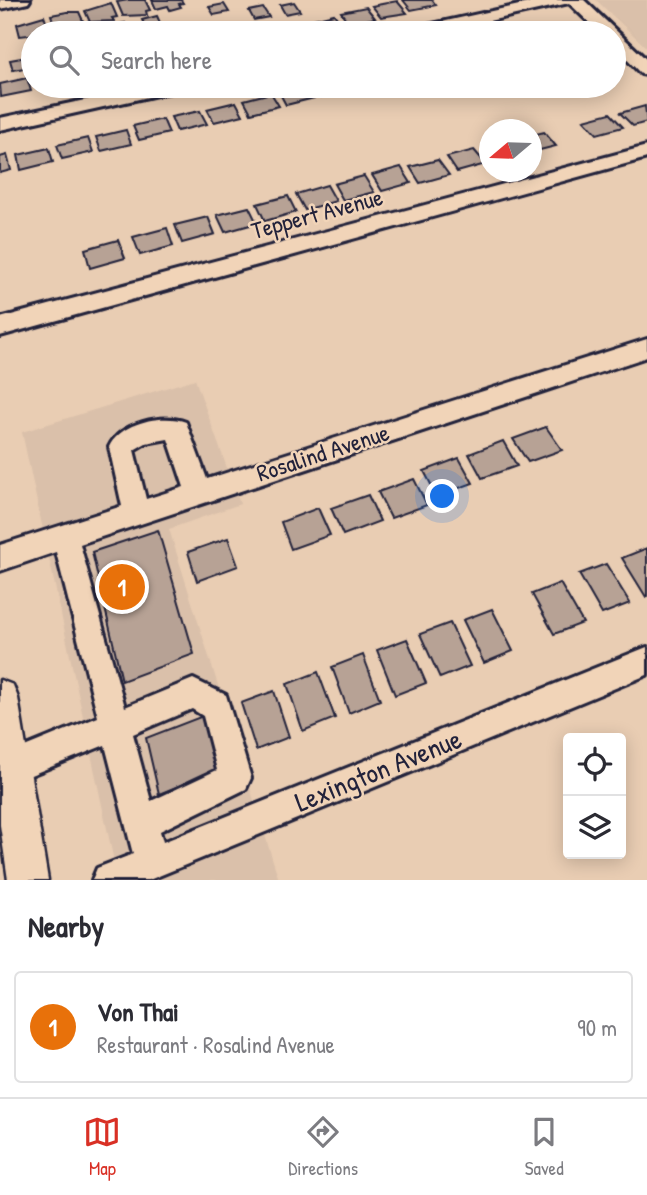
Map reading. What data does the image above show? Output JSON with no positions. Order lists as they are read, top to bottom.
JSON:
{
  "streets": {
    "street": ["Teppert Avenue", "Rosalind Avenue", "Lexington Avenue"]
  },
  "north": "left",
  "page": {
    "search": "Search here",
    "pins": "1",
    "heading": "Nearby",
    "list": [
      {
        "mark": "1",
        "name": "Von Thai",
        "note": "Restaurant · Rosalind Avenue",
        "value": "90 m"
      }
    ],
    "nav": ["Map", "Directions", "Saved"]
  }
}
